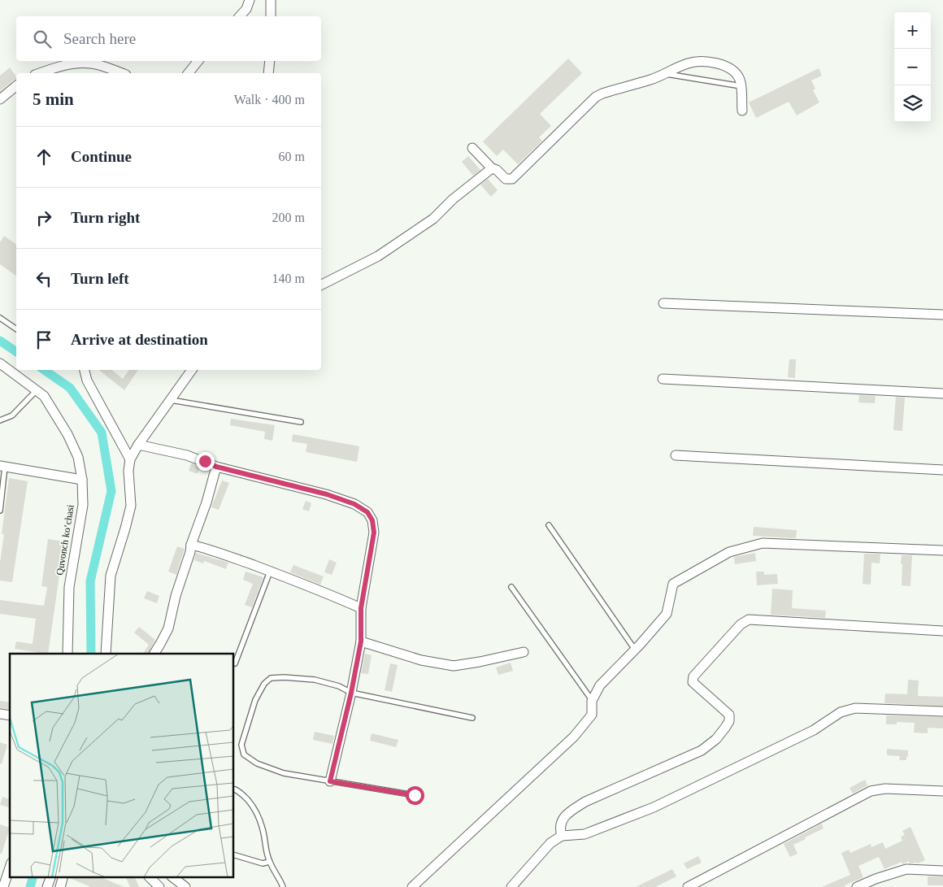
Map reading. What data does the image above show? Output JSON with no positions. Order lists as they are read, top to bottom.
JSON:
{
  "streets": {
    "street": ["Quvonch koʻchasi"]
  },
  "page": {
    "map_buttons": ["+", "−"],
    "search": "Search here",
    "heading": ["5 min", "Walk · 400 m"],
    "list": [
      ["Continue", "60 m"],
      ["Turn right", "200 m"],
      ["Turn left", "140 m"],
      "Arrive at destination"
    ]
  }
}
